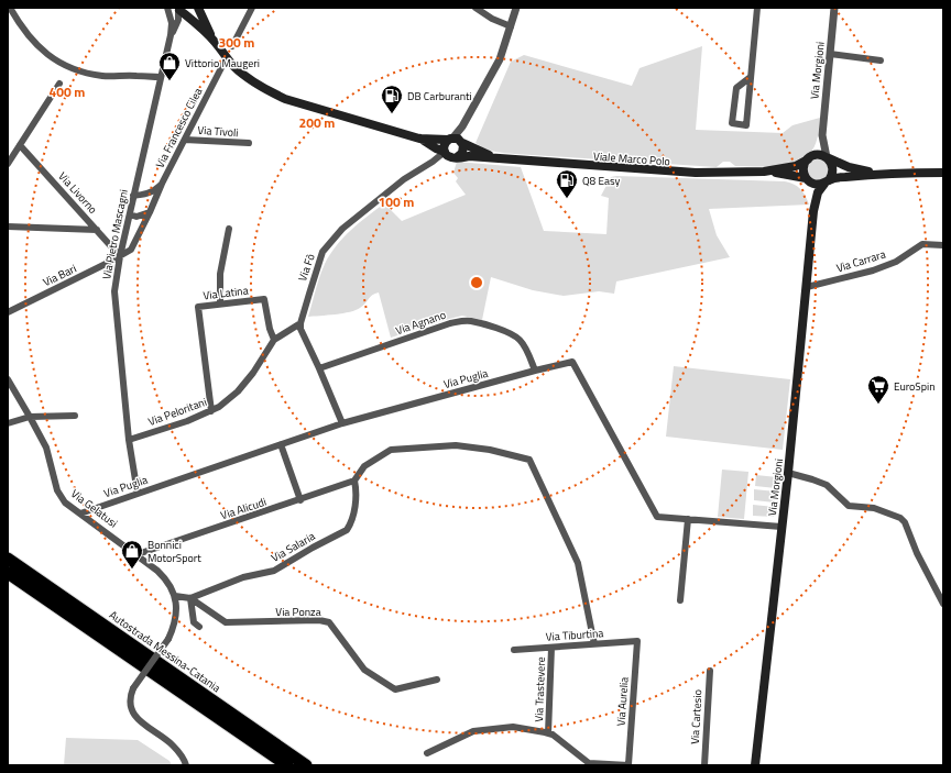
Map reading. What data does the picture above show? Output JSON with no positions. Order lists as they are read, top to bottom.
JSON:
{
  "streets": {
    "highway": ["Autostrada Messina-Catania"],
    "main road": ["Via Morgioni", "Viale Marco Polo"],
    "street": [
      "Via Francesco Cilea",
      "Via Tivoli",
      "Via Livorno",
      "Via Pietro Mascagni",
      "Via Carrara",
      "Via Fò",
      "Via Bari",
      "Via Latina",
      "Via Agnano",
      "Via Puglia",
      "Via Peloritani",
      "Via Gelatusi",
      "Via Alicudi",
      "Via Salaria",
      "Via Ponza",
      "Via Tiburtina",
      "Via Trastevere",
      "Via Aurelia",
      "Via Cartesio"
    ]
  },
  "crossings": [
    ["Via Morgioni", "Via Carrara"],
    ["Via Morgioni", "Via Puglia"],
    ["Via Francesco Cilea", "Via Tivoli"],
    ["Via Francesco Cilea", "Via Bari"],
    ["Viale Marco Polo", "Via Fò"],
    ["Via Livorno", "Via Pietro Mascagni"],
    ["Via Livorno", "Via Bari"],
    ["Via Pietro Mascagni", "Via Bari"],
    ["Via Pietro Mascagni", "Via Puglia"],
    ["Via Pietro Mascagni", "Via Peloritani"],
    ["Via Fò", "Via Peloritani"],
    ["Via Latina", "Via Peloritani"],
    ["Via Agnano", "Via Puglia"],
    ["Via Puglia", "Via Gelatusi"],
    ["Via Gelatusi", "Via Alicudi"],
    ["Via Gelatusi", "Via Salaria"],
    ["Via Alicudi", "Via Salaria"],
    ["Via Salaria", "Via Ponza"],
    ["Via Tiburtina", "Via Trastevere"],
    ["Via Tiburtina", "Via Aurelia"]
  ],
  "places": {
    "shop": ["Vittorio Maugeri", "Bonnici MotorSport"],
    "fuel station": ["DB Carburanti", "Q8 Easy"],
    "supermarket": ["EuroSpin"]
  },
  "rings": [
    "300 m",
    "400 m",
    "200 m",
    "100 m"
  ]
}
